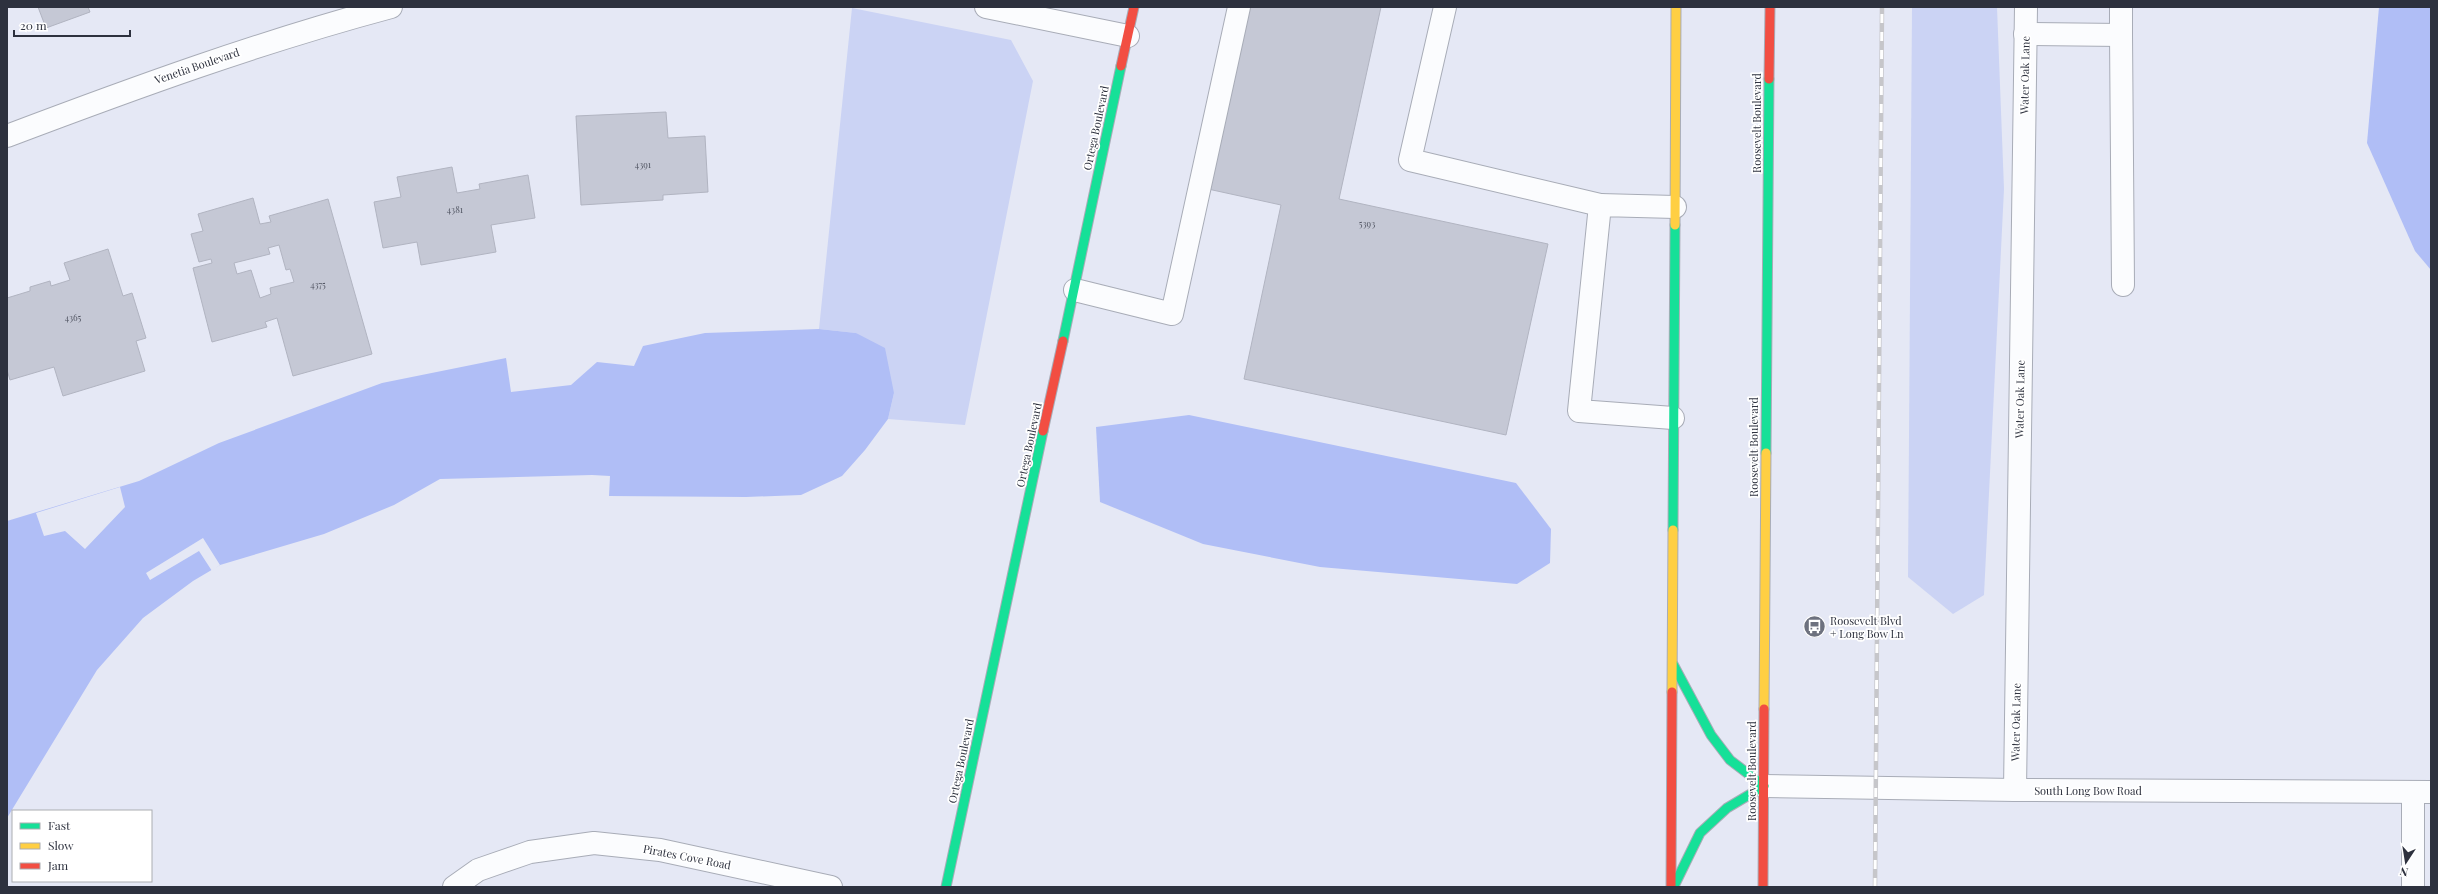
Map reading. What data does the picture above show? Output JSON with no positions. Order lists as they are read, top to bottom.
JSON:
{
  "streets": {
    "main road": ["Roosevelt Boulevard", "Ortega Boulevard"],
    "street": [
      "Venetia Boulevard",
      "Water Oak Lane",
      "South Long Bow Road",
      "Pirates Cove Road"
    ]
  },
  "crossings": [
    ["Water Oak Lane", "South Long Bow Road"],
    ["Roosevelt Boulevard", "South Long Bow Road"]
  ],
  "places": {
    "bus stop": ["Roosevelt Blvd + Long Bow Ln"]
  },
  "house_numbers": [
    "4391",
    "4381",
    "5393",
    "4375",
    "4365"
  ],
  "legend": ["Fast", "Slow", "Jam"],
  "scale_bar": "20 m",
  "north": "bottom"
}
